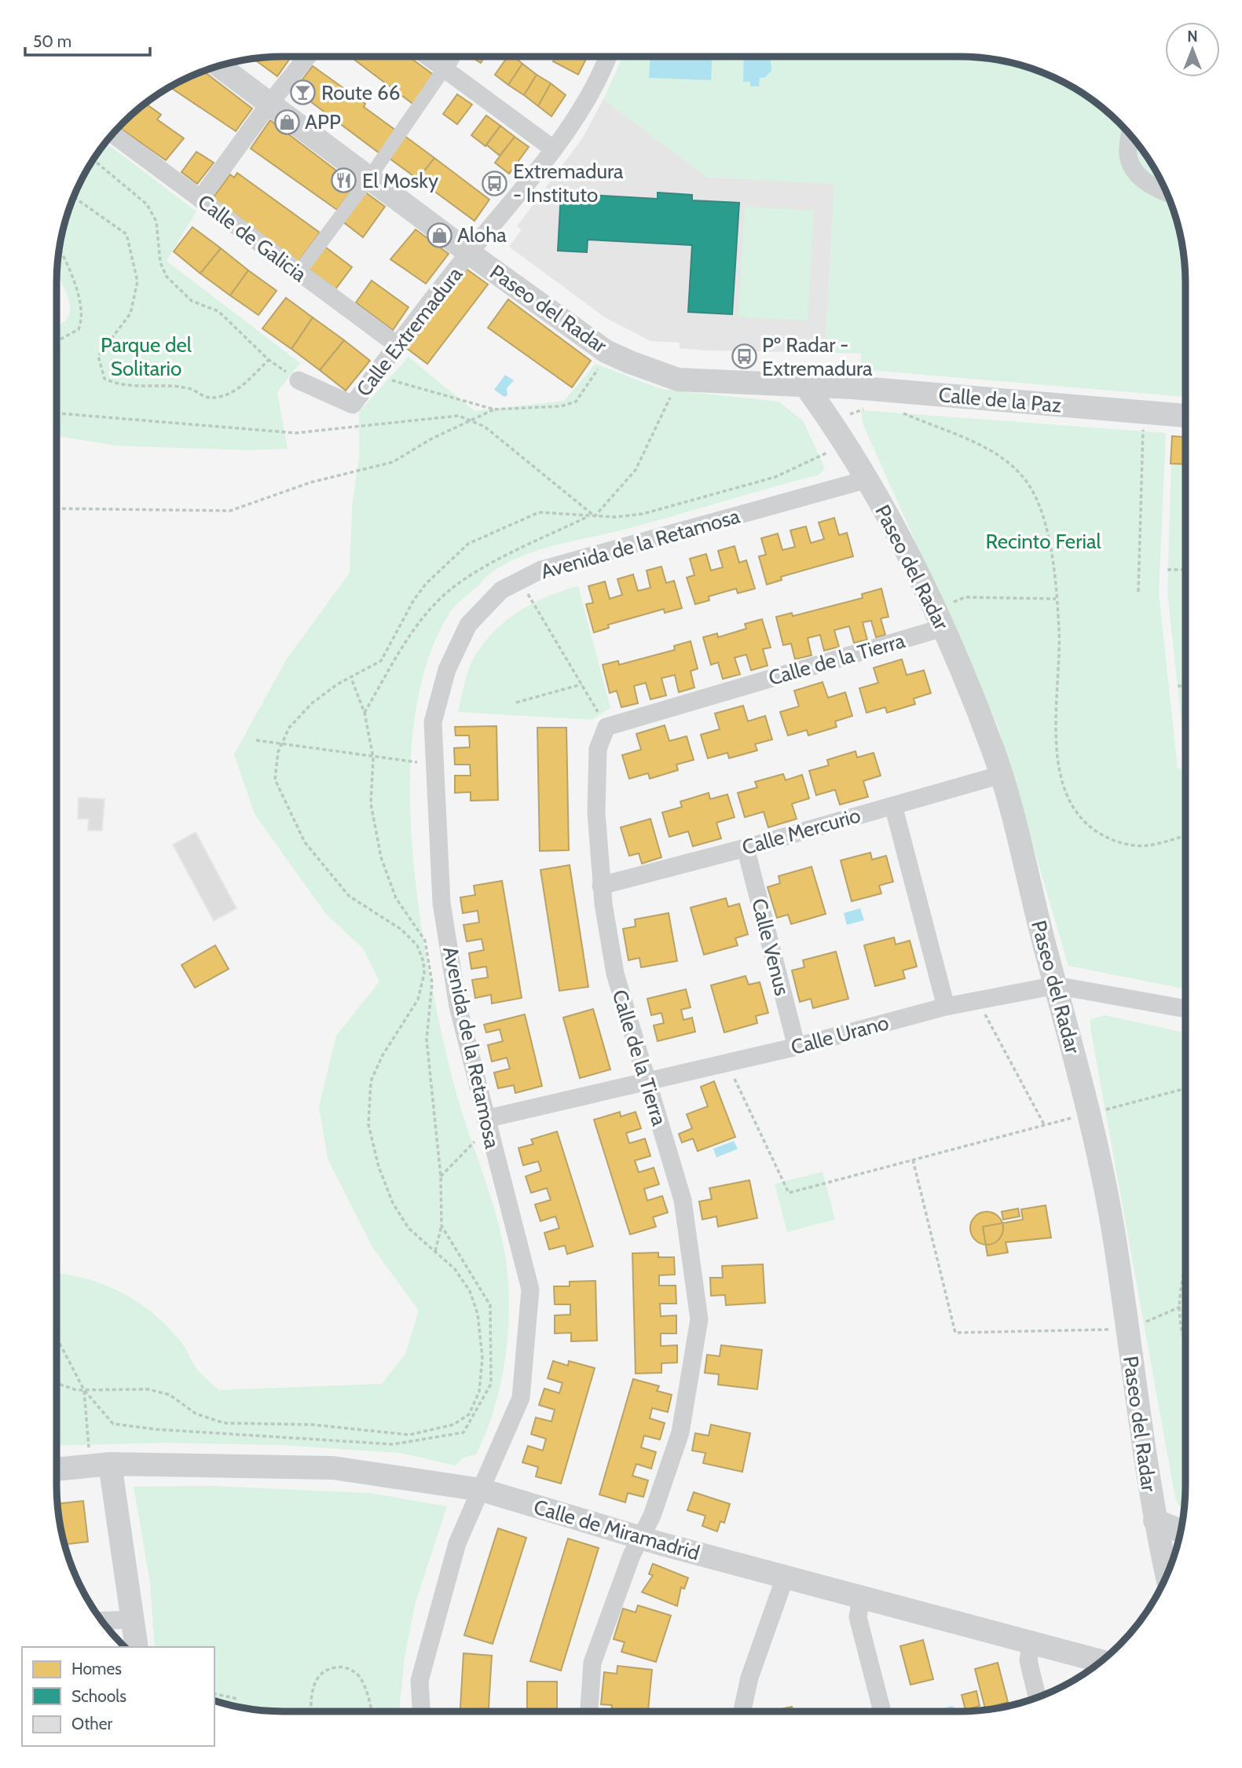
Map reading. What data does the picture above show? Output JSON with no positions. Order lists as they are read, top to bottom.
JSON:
{
  "streets": {
    "street": [
      "Calle de Galicia",
      "Paseo del Radar",
      "Calle Extremadura",
      "Calle de la Paz",
      "Avenida de la Retamosa",
      "Calle de la Tierra",
      "Calle Mercurio",
      "Calle Venus",
      "Calle Urano",
      "Calle de Miramadrid"
    ]
  },
  "crossings": [
    ["Calle de Galicia", "Calle Extremadura"],
    ["Paseo del Radar", "Calle Extremadura"],
    ["Paseo del Radar", "Calle de la Paz"],
    ["Paseo del Radar", "Avenida de la Retamosa"],
    ["Paseo del Radar", "Calle de la Tierra"],
    ["Paseo del Radar", "Calle Mercurio"],
    ["Paseo del Radar", "Calle Urano"],
    ["Avenida de la Retamosa", "Calle Urano"],
    ["Avenida de la Retamosa", "Calle de Miramadrid"],
    ["Calle de la Tierra", "Calle Mercurio"],
    ["Calle de la Tierra", "Calle Urano"],
    ["Calle de la Tierra", "Calle de Miramadrid"],
    ["Calle Mercurio", "Calle Venus"],
    ["Calle Venus", "Calle Urano"]
  ],
  "parks": ["Parque del Solitario", "Recinto Ferial"],
  "places": {
    "bar": ["Route 66"],
    "shop": ["APP", "Aloha"],
    "restaurant": ["El Mosky"],
    "bus stop": ["Extremadura - Instituto", "Pº Radar - Extremadura"]
  },
  "legend": ["Homes", "Schools", "Other"],
  "scale_bar": "50 m",
  "north": "top"
}
